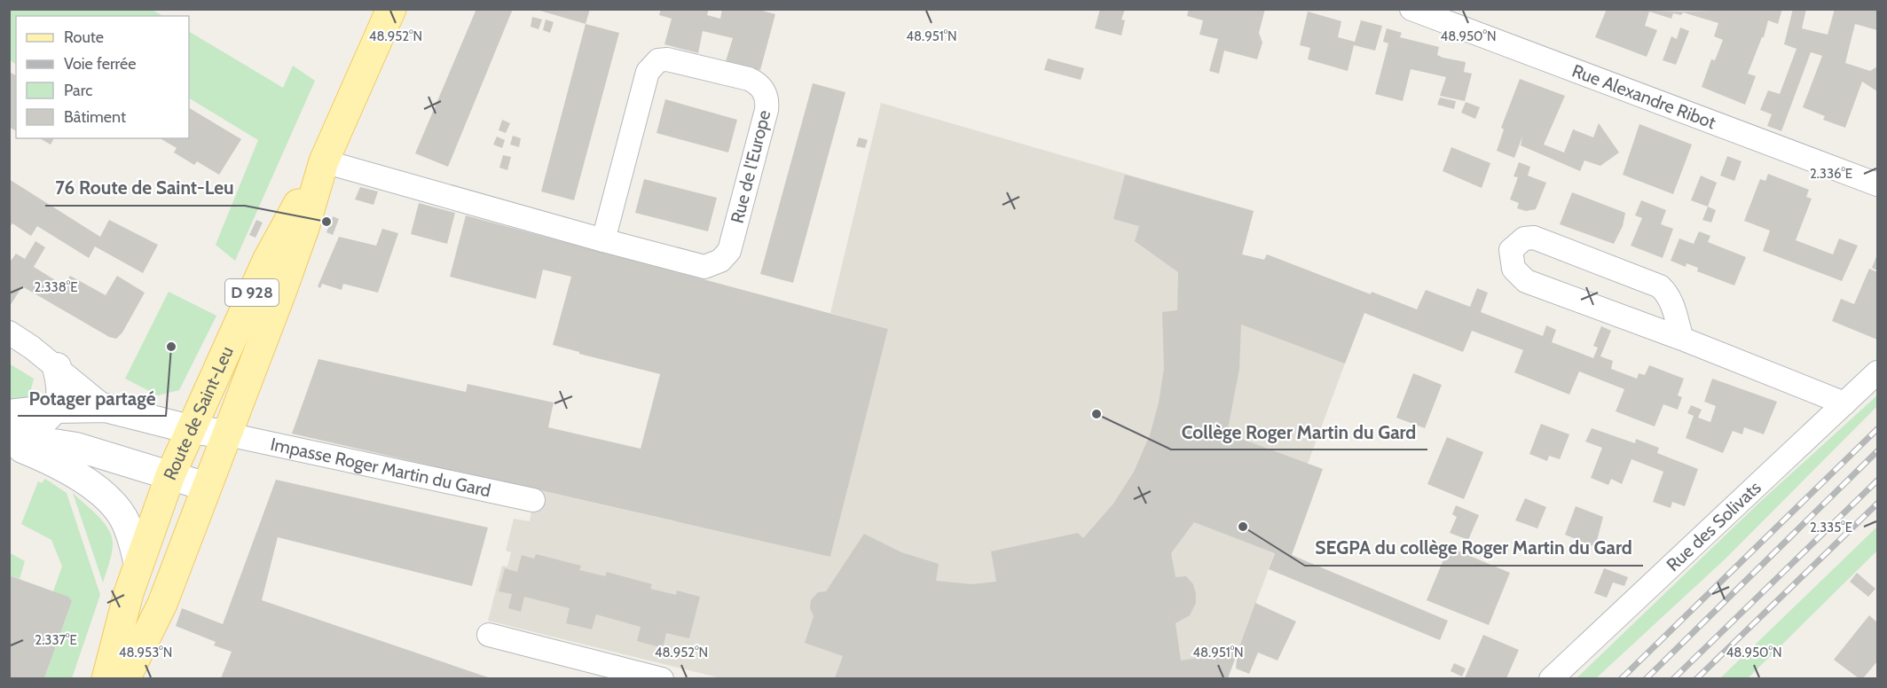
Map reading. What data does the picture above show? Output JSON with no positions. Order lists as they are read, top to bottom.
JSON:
{
  "streets": {
    "main road": ["D 928", "Route de Saint-Leu"],
    "street": [
      "Rue Alexandre Ribot",
      "Rue de l'Europe",
      "Impasse Roger Martin du Gard",
      "Rue des Solivats"
    ]
  },
  "crossings": [
    ["Rue de l'Europe", "Route de Saint-Leu"],
    ["Route de Saint-Leu", "Impasse Roger Martin du Gard"]
  ],
  "places": [
    "76 Route de Saint-Leu",
    "Potager partagé",
    "Collège Roger Martin du Gard",
    "SEGPA du collège Roger Martin du Gard"
  ],
  "legend": [
    "Route",
    "Voie ferrée",
    "Parc",
    "Bâtiment"
  ],
  "coordinates": [
    "48.952°N",
    "48.951°N",
    "48.950°N",
    "2.336°E",
    "2.338°E",
    "2.335°E",
    "2.337°E",
    "48.953°N"
  ]
}
